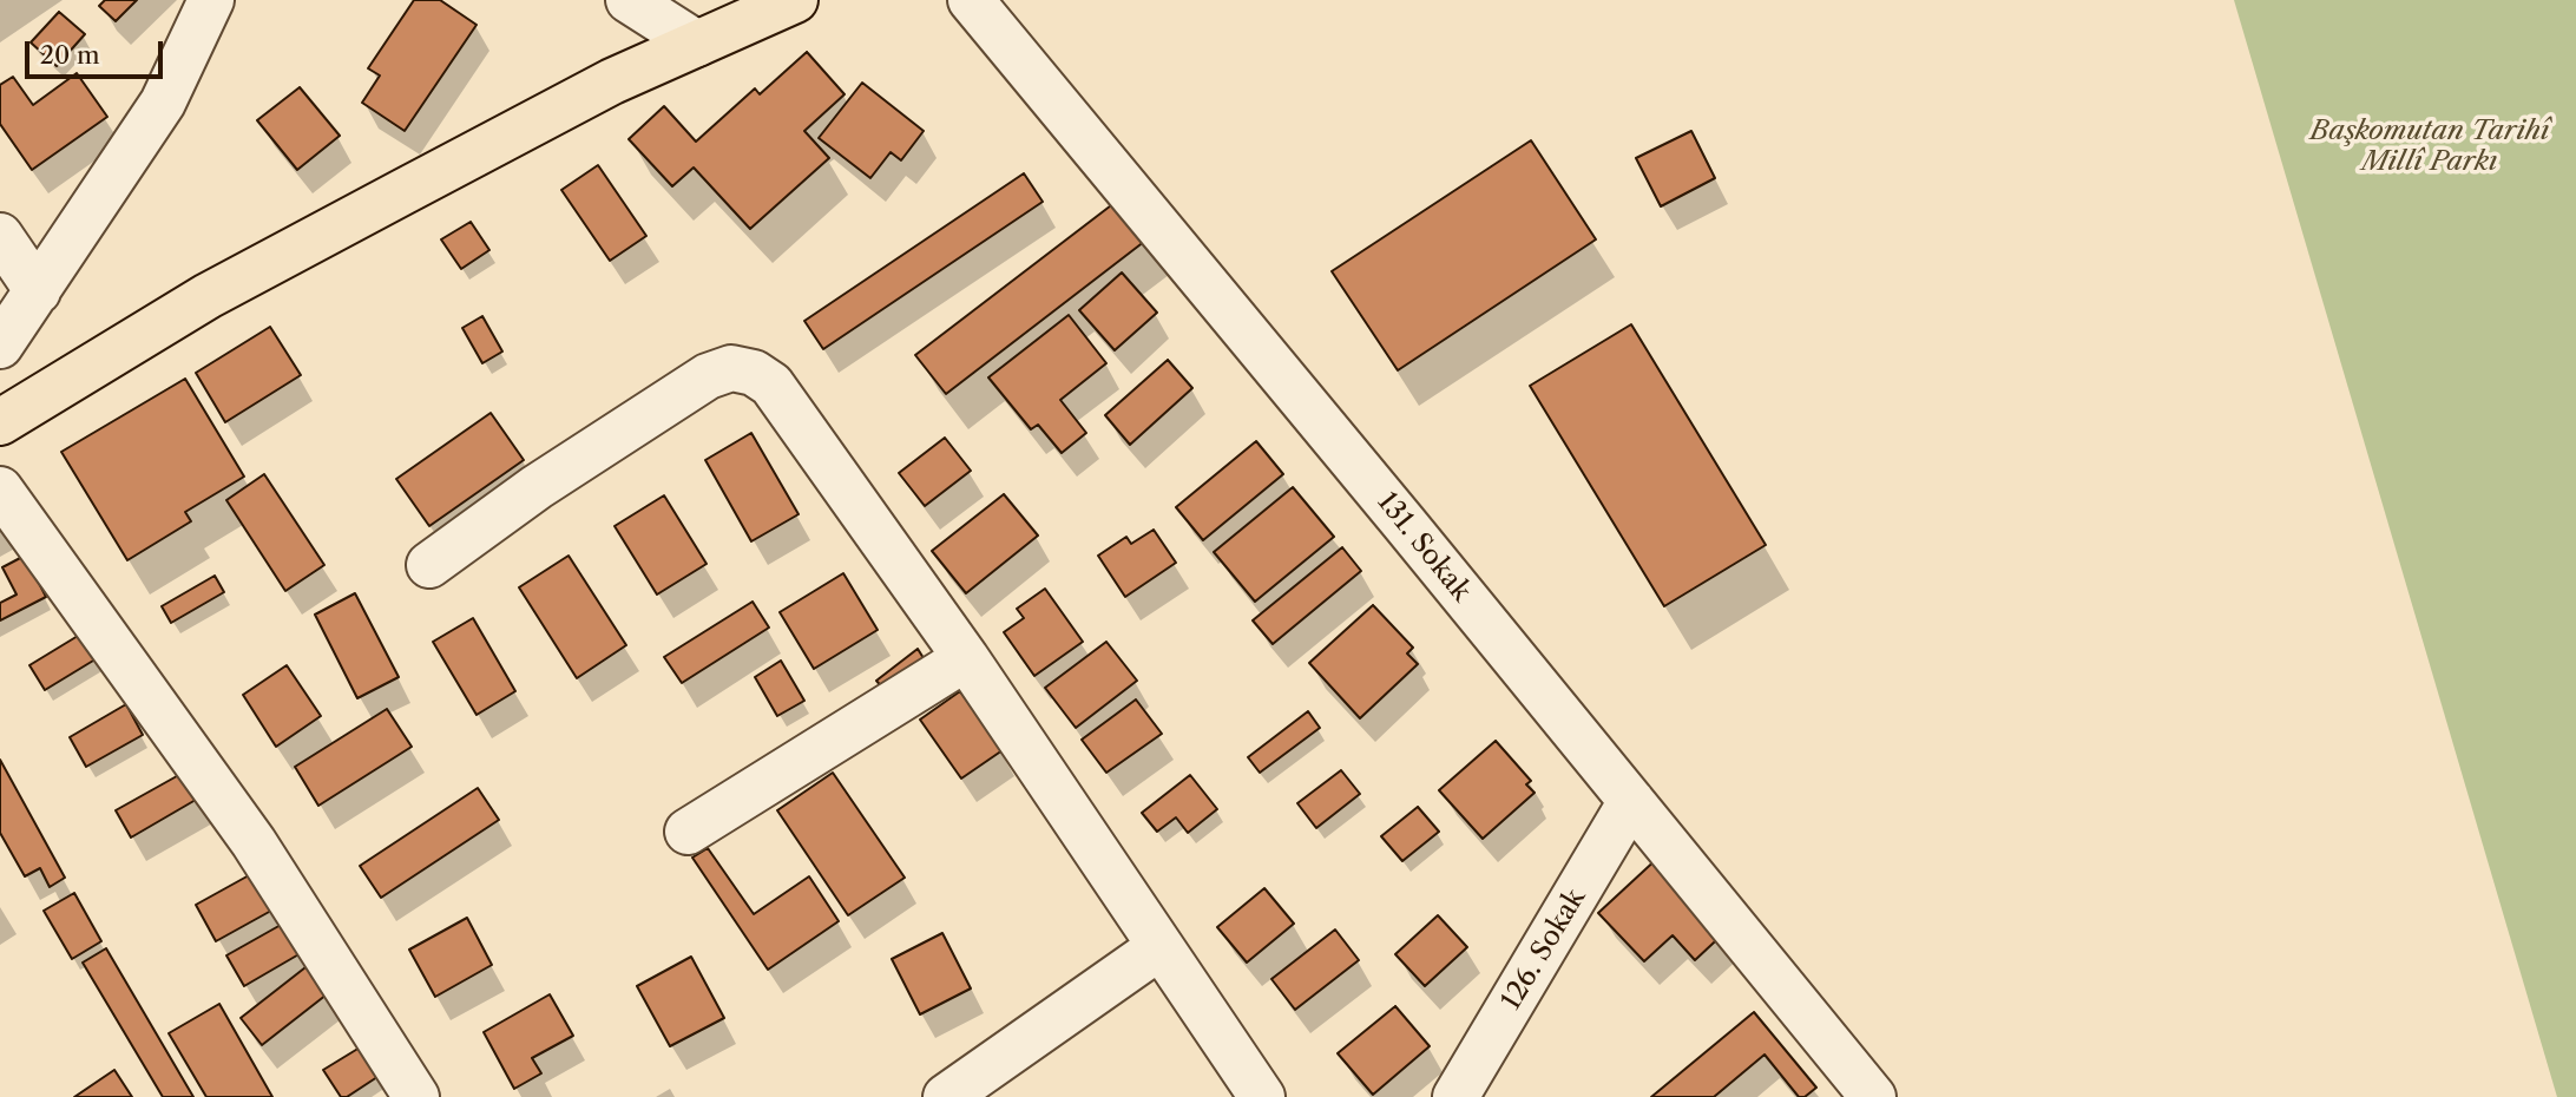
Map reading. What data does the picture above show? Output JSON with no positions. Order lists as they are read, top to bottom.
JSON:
{
  "streets": {
    "street": ["131. Sokak", "126. Sokak"]
  },
  "crossings": [
    ["131. Sokak", "126. Sokak"]
  ],
  "parks": ["Başkomutan Tarihî Millî Parkı"],
  "scale_bar": "20 m"
}
